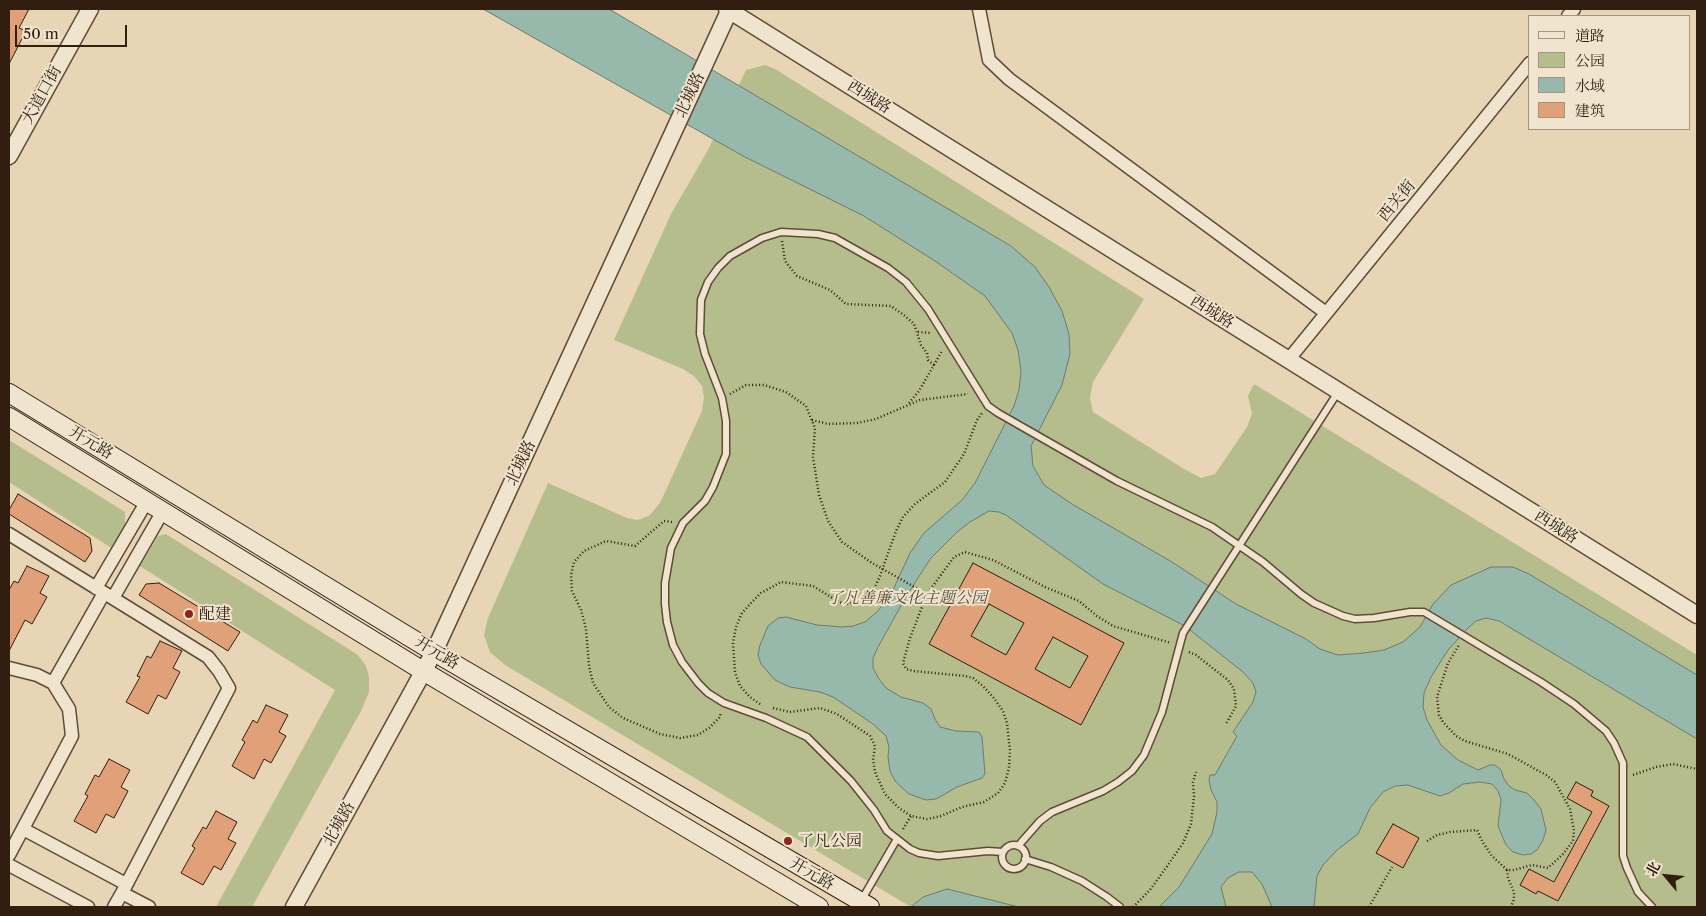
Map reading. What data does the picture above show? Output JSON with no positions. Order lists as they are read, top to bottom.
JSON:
{
  "streets": {
    "main road": ["开元路"],
    "street": [
      "大道口街",
      "北城路",
      "西城路",
      "西关街"
    ]
  },
  "crossings": [
    ["北城路", "西城路"],
    ["北城路", "开元路"],
    ["西城路", "西关街"]
  ],
  "parks": ["了凡善廉文化主题公园"],
  "places": ["配建", "了凡公园"],
  "legend": [
    "道路",
    "公园",
    "水域",
    "建筑"
  ],
  "scale_bar": "50 m",
  "north": "top left"
}
